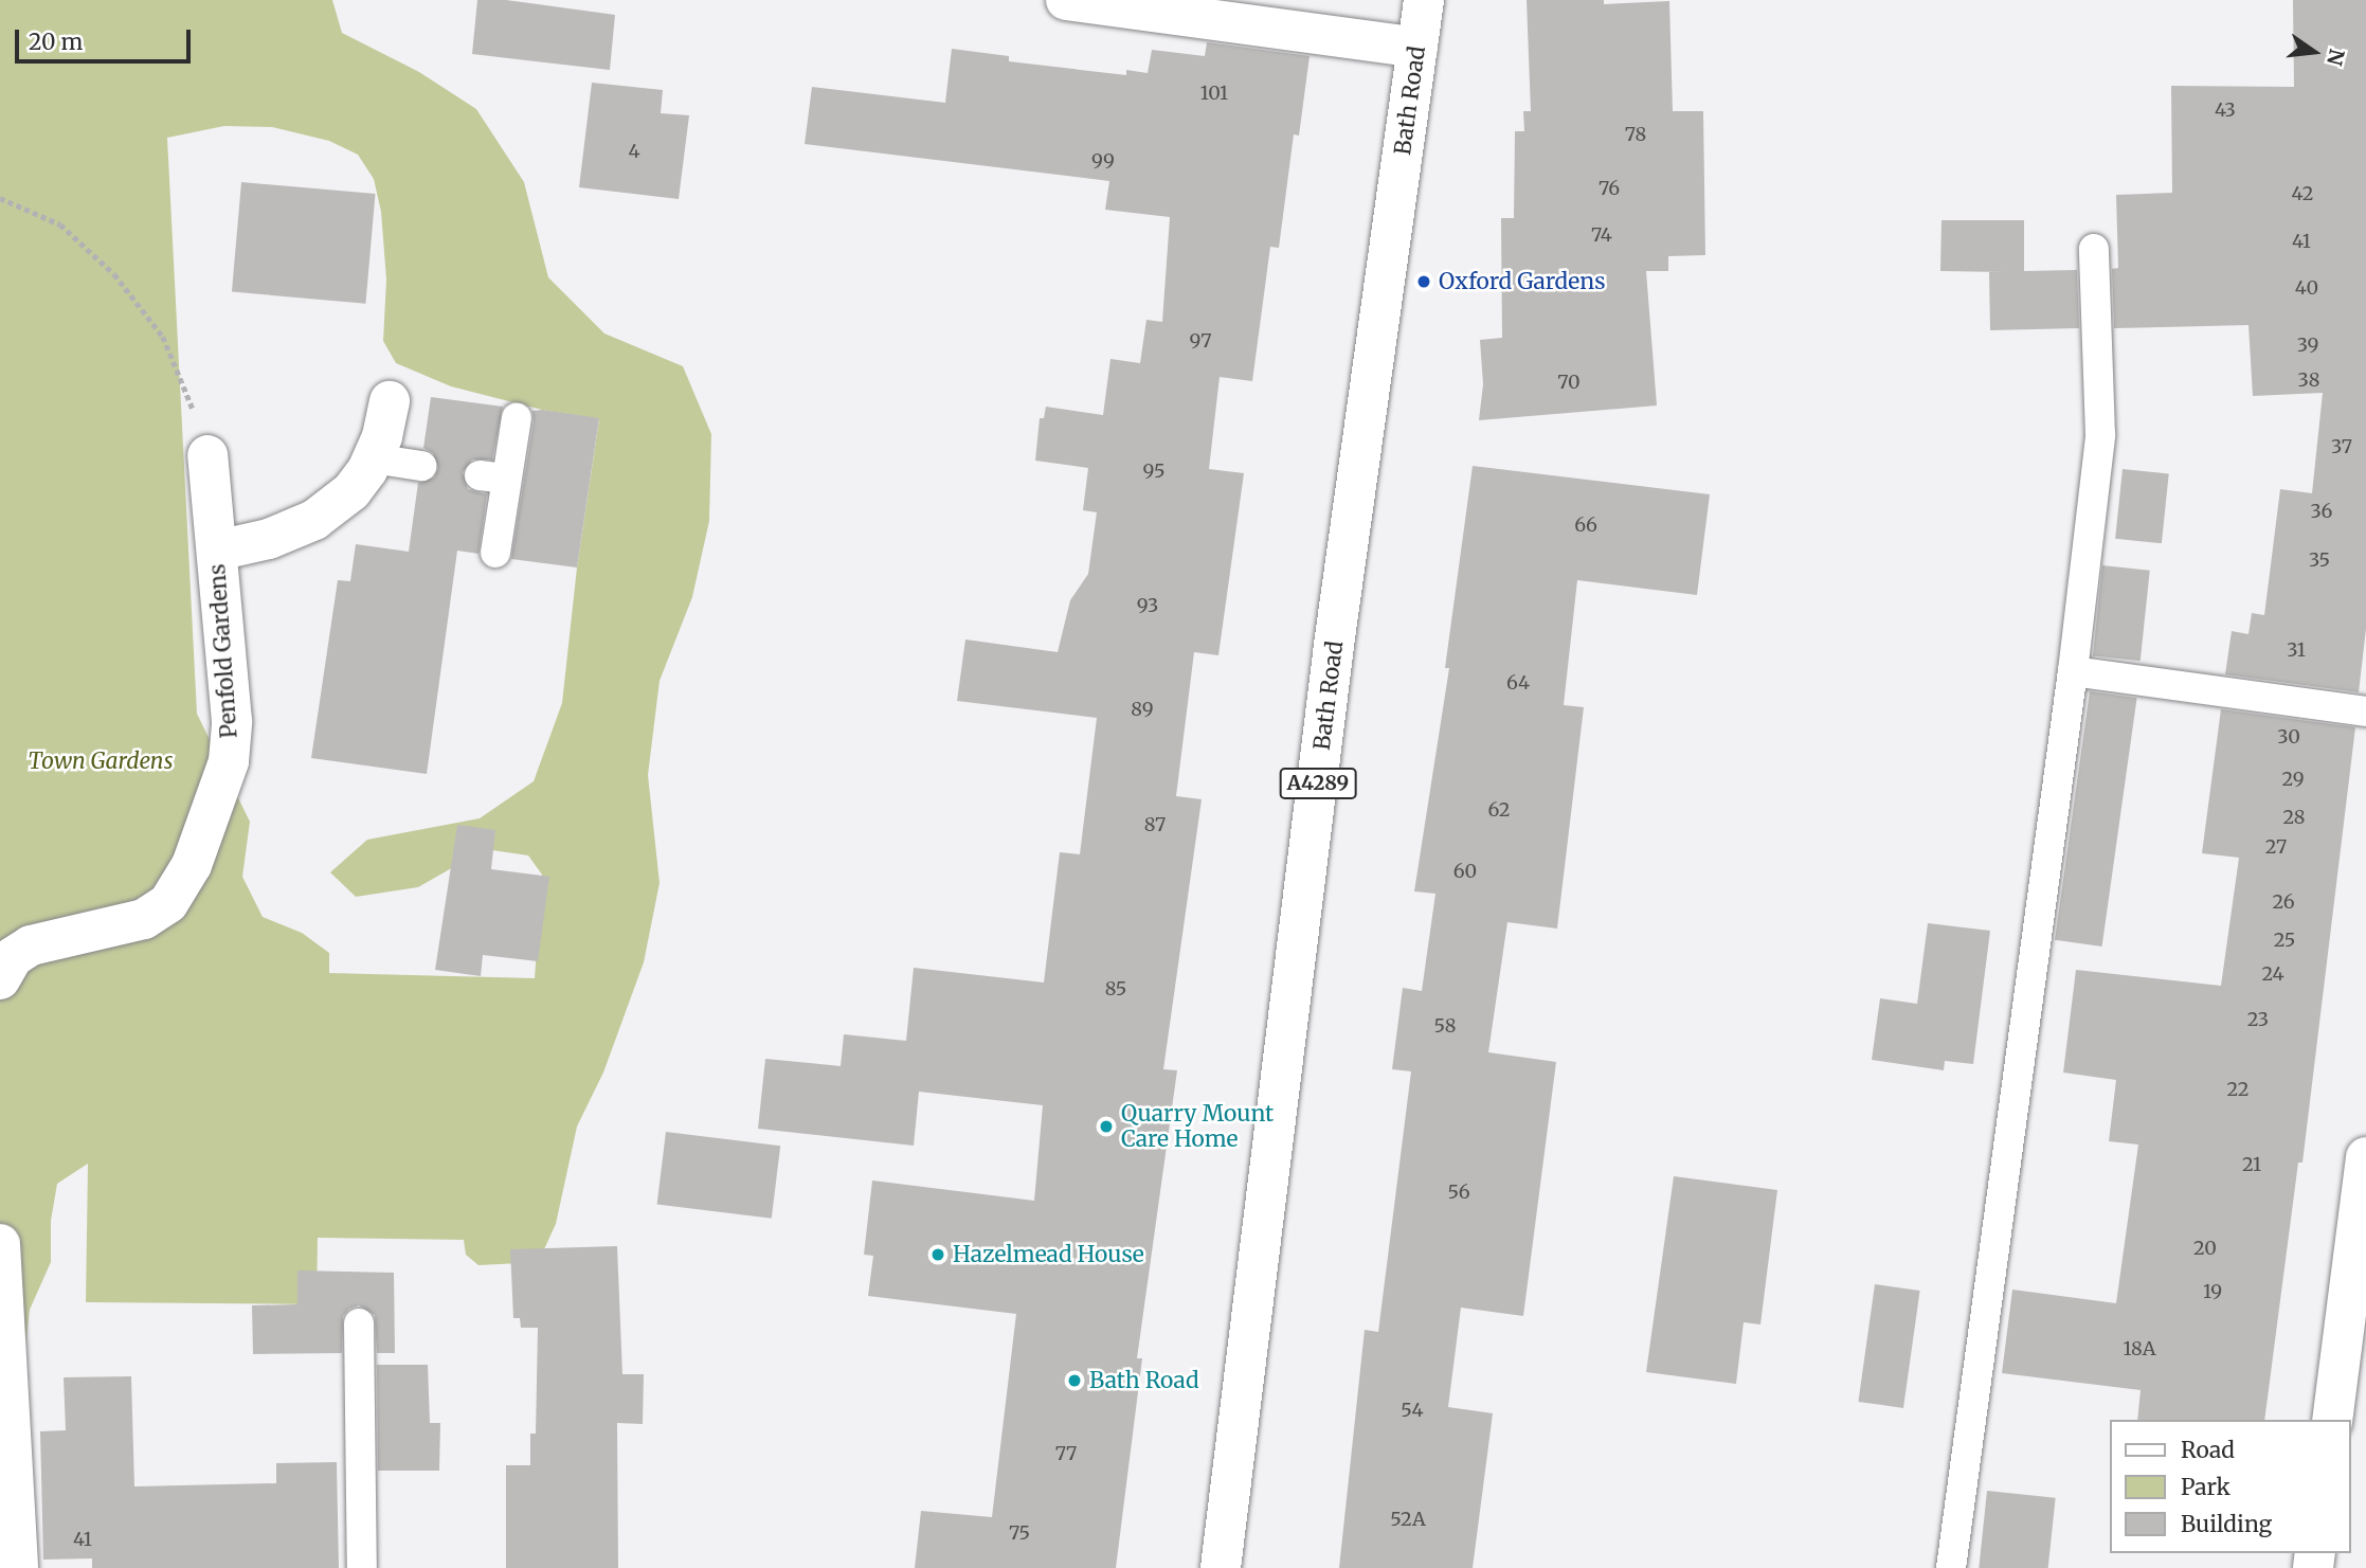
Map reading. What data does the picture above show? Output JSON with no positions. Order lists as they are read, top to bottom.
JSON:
{
  "streets": {
    "street": ["Bath Road", "Penfold Gardens", "A4289"]
  },
  "parks": ["Town Gardens"],
  "places": [
    "Oxford Gardens",
    "Quarry Mount Care Home",
    "Hazelmead House",
    "Bath Road"
  ],
  "house_numbers": [
    "101",
    "43",
    "78",
    "4",
    "99",
    "76",
    "42",
    "74",
    "41",
    "40",
    "97",
    "39",
    "38",
    "70",
    "37",
    "95",
    "36",
    "66",
    "35",
    "93",
    "31",
    "64",
    "89",
    "30",
    "29",
    "62",
    "28",
    "87",
    "27",
    "60",
    "26",
    "25",
    "24",
    "85",
    "23",
    "58",
    "22",
    "21",
    "56",
    "20",
    "19",
    "18A",
    "54",
    "77",
    "52A",
    "75",
    "41"
  ],
  "legend": ["Road", "Park", "Building"],
  "scale_bar": "20 m",
  "north": "right"
}
